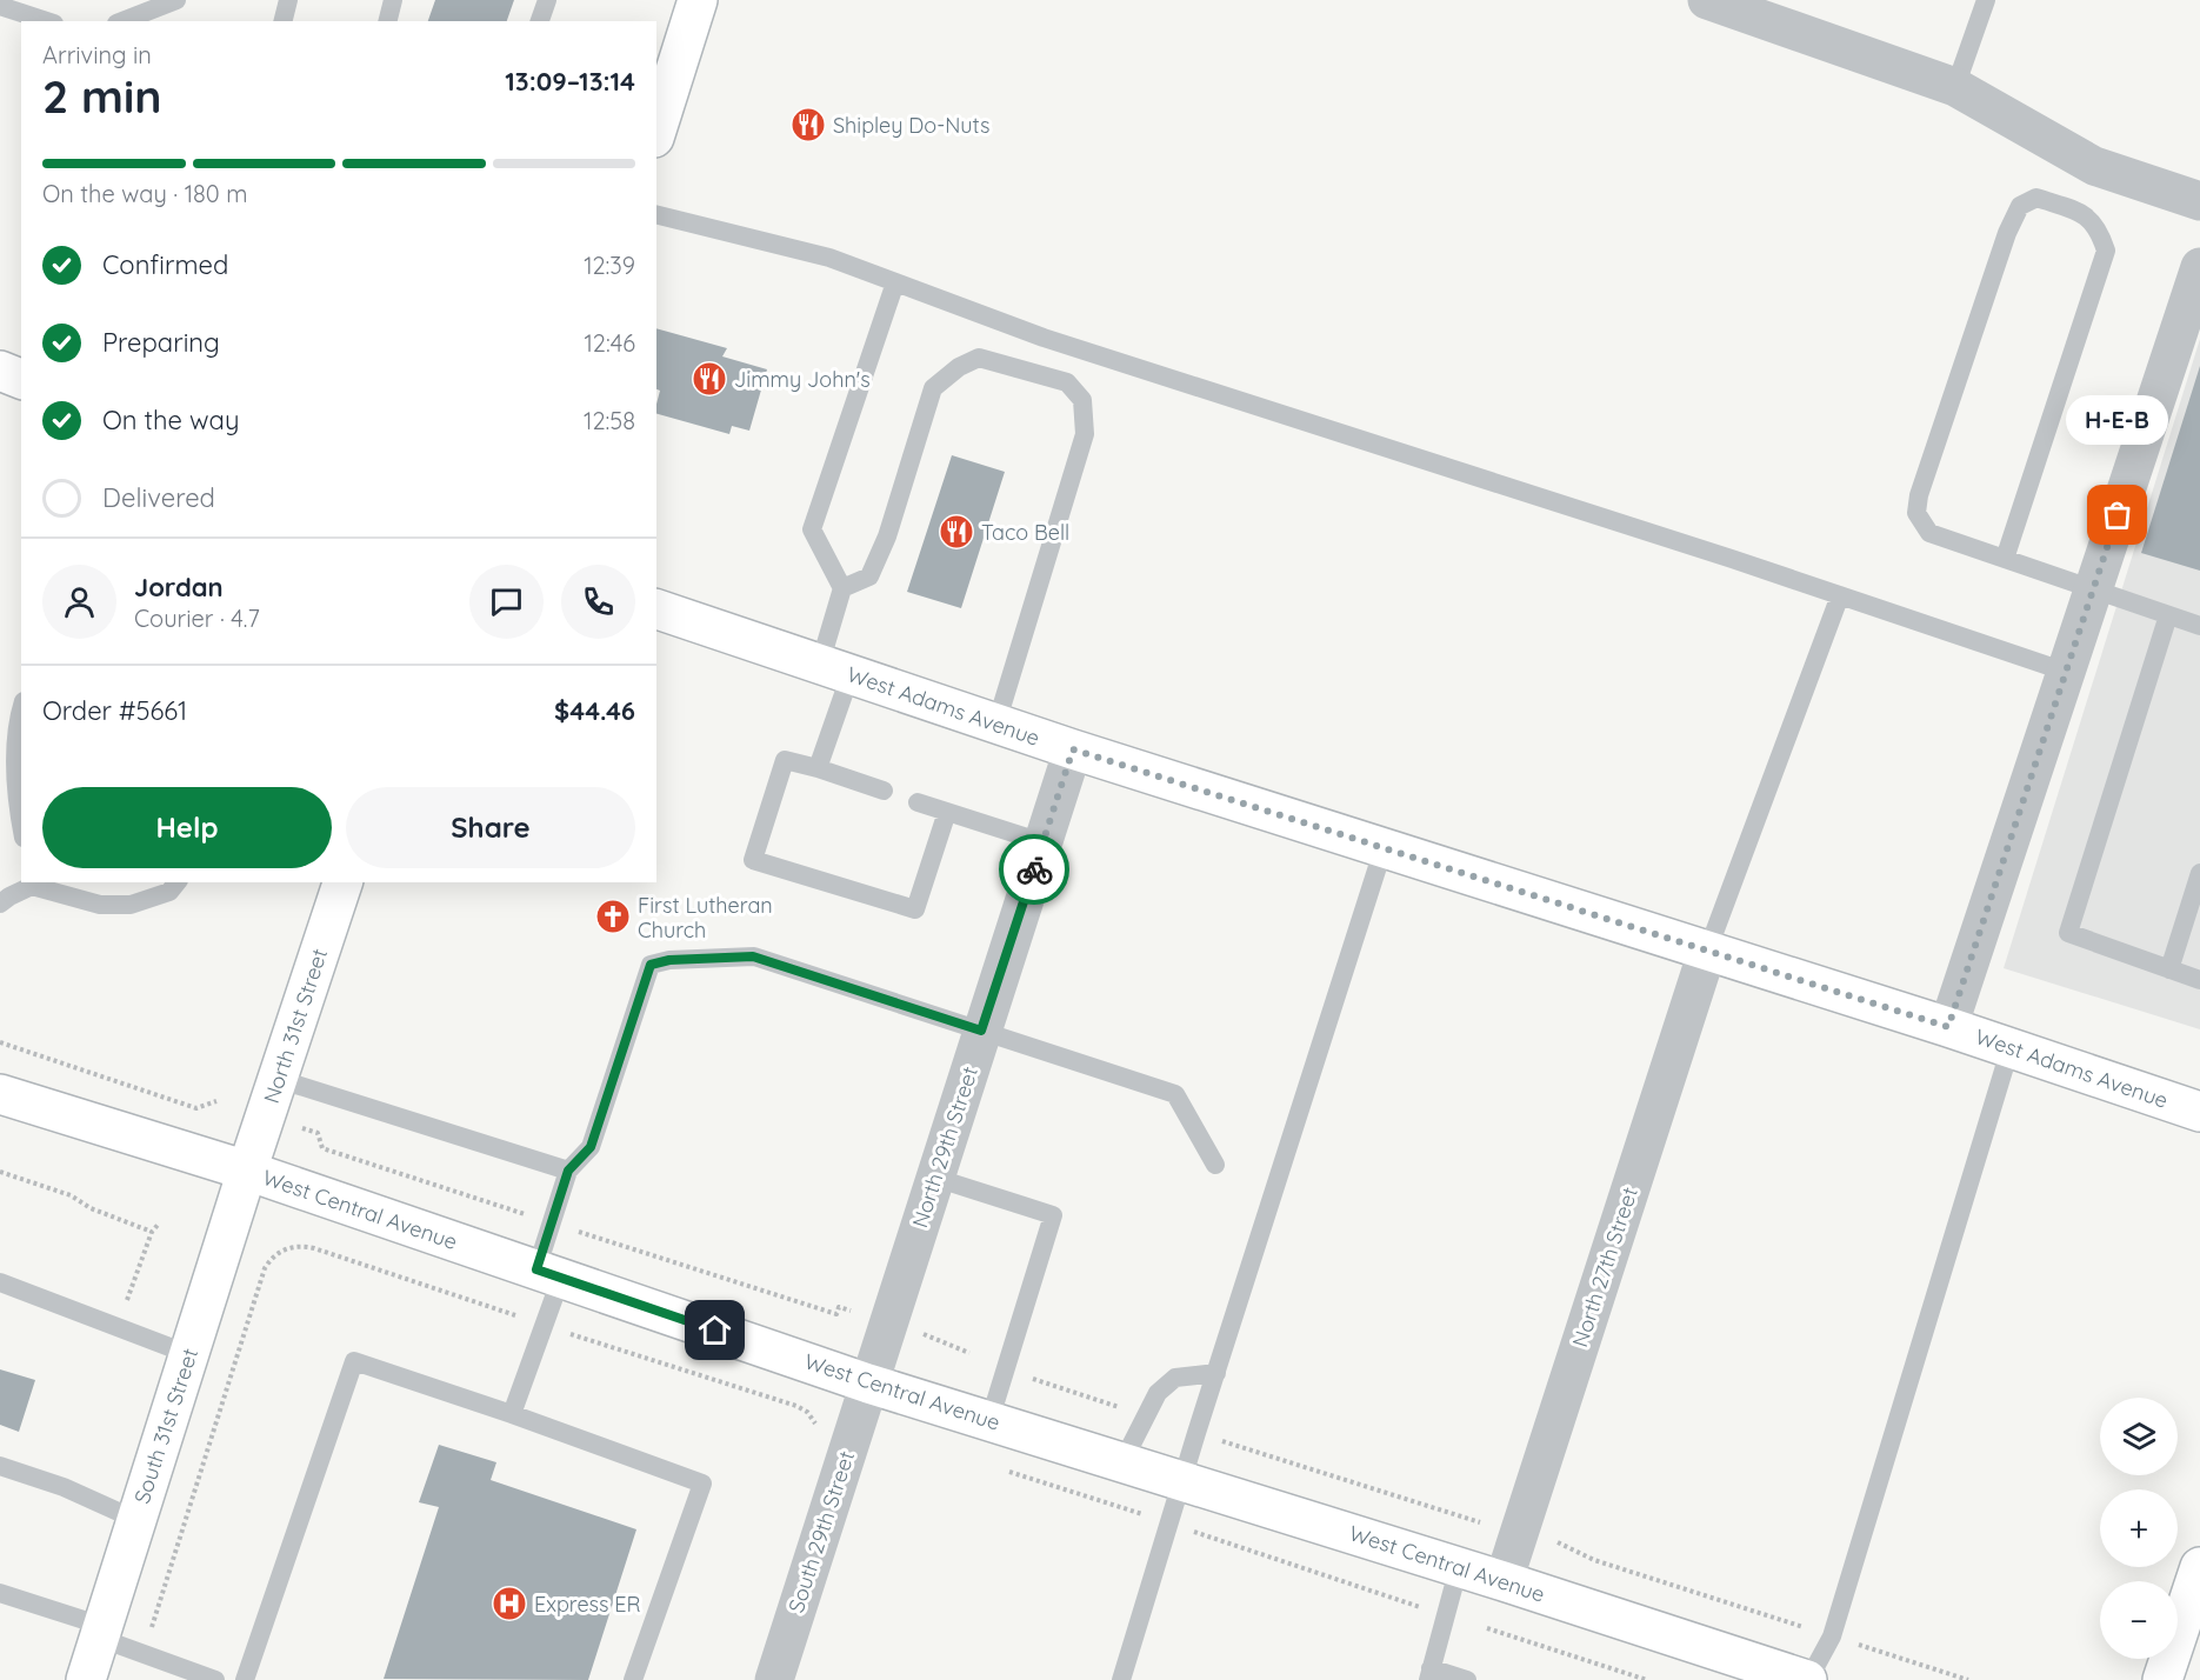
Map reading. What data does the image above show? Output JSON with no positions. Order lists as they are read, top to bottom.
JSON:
{
  "streets": {
    "main road": [
      "West Adams Avenue",
      "North 31st Street",
      "West Central Avenue",
      "South 31st Street"
    ],
    "street": ["North 29th Street", "North 27th Street", "South 29th Street"]
  },
  "crossings": [
    ["West Adams Avenue", "North 29th Street"],
    ["West Adams Avenue", "North 27th Street"],
    ["North 31st Street", "West Central Avenue"],
    ["North 31st Street", "South 31st Street"],
    ["North 29th Street", "West Central Avenue"],
    ["North 29th Street", "South 29th Street"],
    ["West Central Avenue", "North 27th Street"],
    ["West Central Avenue", "South 31st Street"],
    ["West Central Avenue", "South 29th Street"]
  ],
  "places": {
    "restaurant": ["Shipley Do-Nuts", "Jimmy John's", "Taco Bell"],
    "other": ["H-E-B"],
    "church": ["First Lutheran Church"],
    "hospital": ["Express ER"]
  },
  "page": {
    "heading": ["2 min", "Arriving in", "13:09–13:14"],
    "panel": [
      "Jordan",
      "Courier · 4.7",
      "Order #5661",
      "$44.46"
    ],
    "bar": "On the way · 180 m",
    "list": [
      ["Confirmed", "12:39"],
      ["Preparing", "12:46"],
      ["On the way", "12:58"],
      "Delivered"
    ],
    "bubble": "H-E-B",
    "buttons": ["Help", "Share"],
    "map_buttons": ["+", "−"]
  }
}
